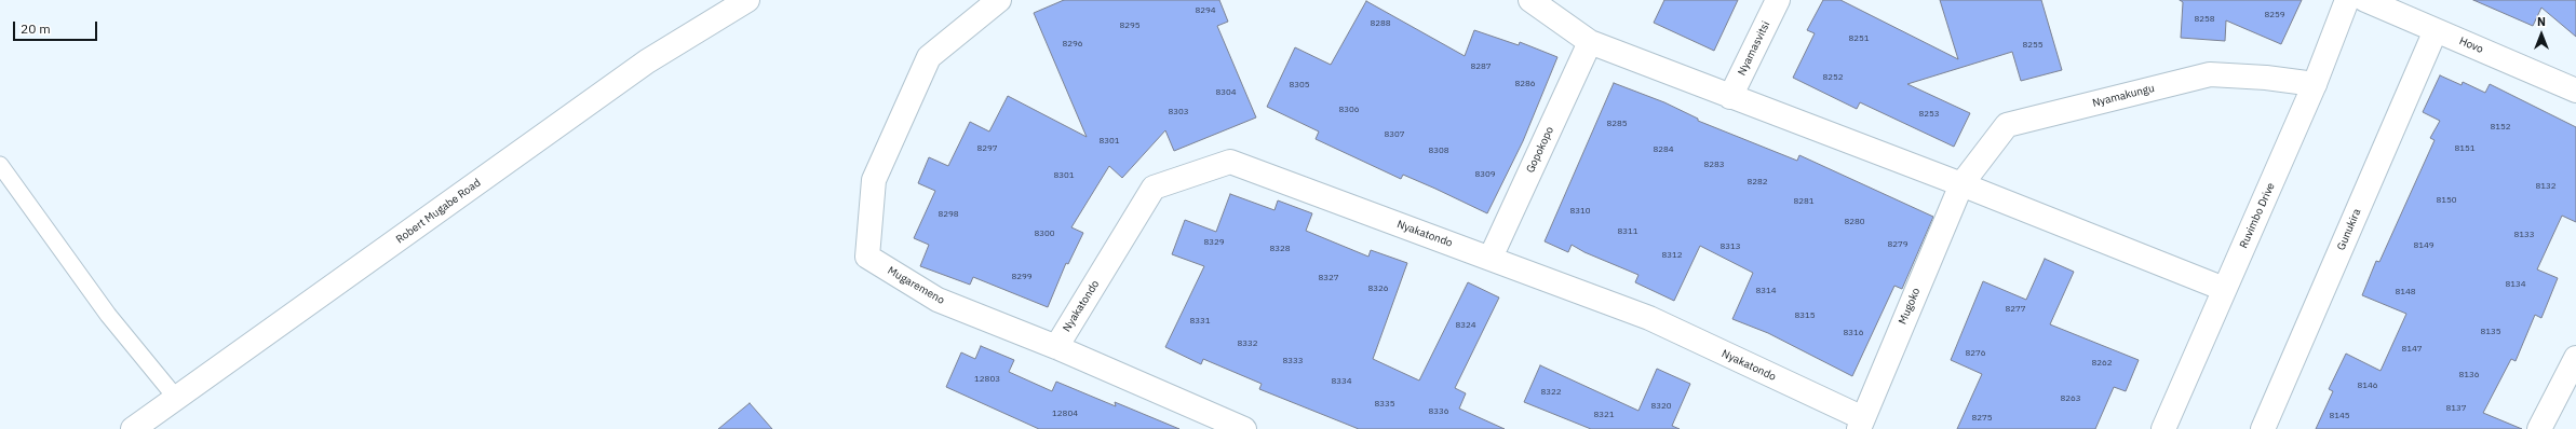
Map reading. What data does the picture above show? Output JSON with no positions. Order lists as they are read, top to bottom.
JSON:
{
  "streets": {
    "street": [
      "Hovo",
      "Nyamasvitsi",
      "Nyamakungu",
      "Gopokopo",
      "Robert Mugabe Road",
      "Ruvimbo Drive",
      "Gunukira",
      "Nyakatondo",
      "Mugaremeno",
      "Mugoko"
    ]
  },
  "crossings": [
    ["Hovo", "Gunukira"],
    ["Nyamakungu", "Ruvimbo Drive"],
    ["Nyamakungu", "Mugoko"],
    ["Gopokopo", "Nyakatondo"],
    ["Nyakatondo", "Mugaremeno"],
    ["Nyakatondo", "Mugoko"]
  ],
  "house_numbers": [
    "8294",
    "8259",
    "8258",
    "8288",
    "8295",
    "8251",
    "8296",
    "8255",
    "8287",
    "8252",
    "8286",
    "8305",
    "8304",
    "8306",
    "8303",
    "8253",
    "8285",
    "8152",
    "8307",
    "8301",
    "8297",
    "8151",
    "8284",
    "8308",
    "8283",
    "8309",
    "8301",
    "8282",
    "8132",
    "8150",
    "8281",
    "8310",
    "8298",
    "8280",
    "8311",
    "8300",
    "8133",
    "8329",
    "8279",
    "8149",
    "8313",
    "8328",
    "8312",
    "8299",
    "8327",
    "8134",
    "8326",
    "8314",
    "8148",
    "8277",
    "8315",
    "8331",
    "8324",
    "8135",
    "8316",
    "8332",
    "8147",
    "8276",
    "8333",
    "8262",
    "8136",
    "12803",
    "8334",
    "8146",
    "8322",
    "8263",
    "8335",
    "8320",
    "8137",
    "8336",
    "12804",
    "8321",
    "8145",
    "8275"
  ],
  "scale_bar": "20 m",
  "north": "top"
}
